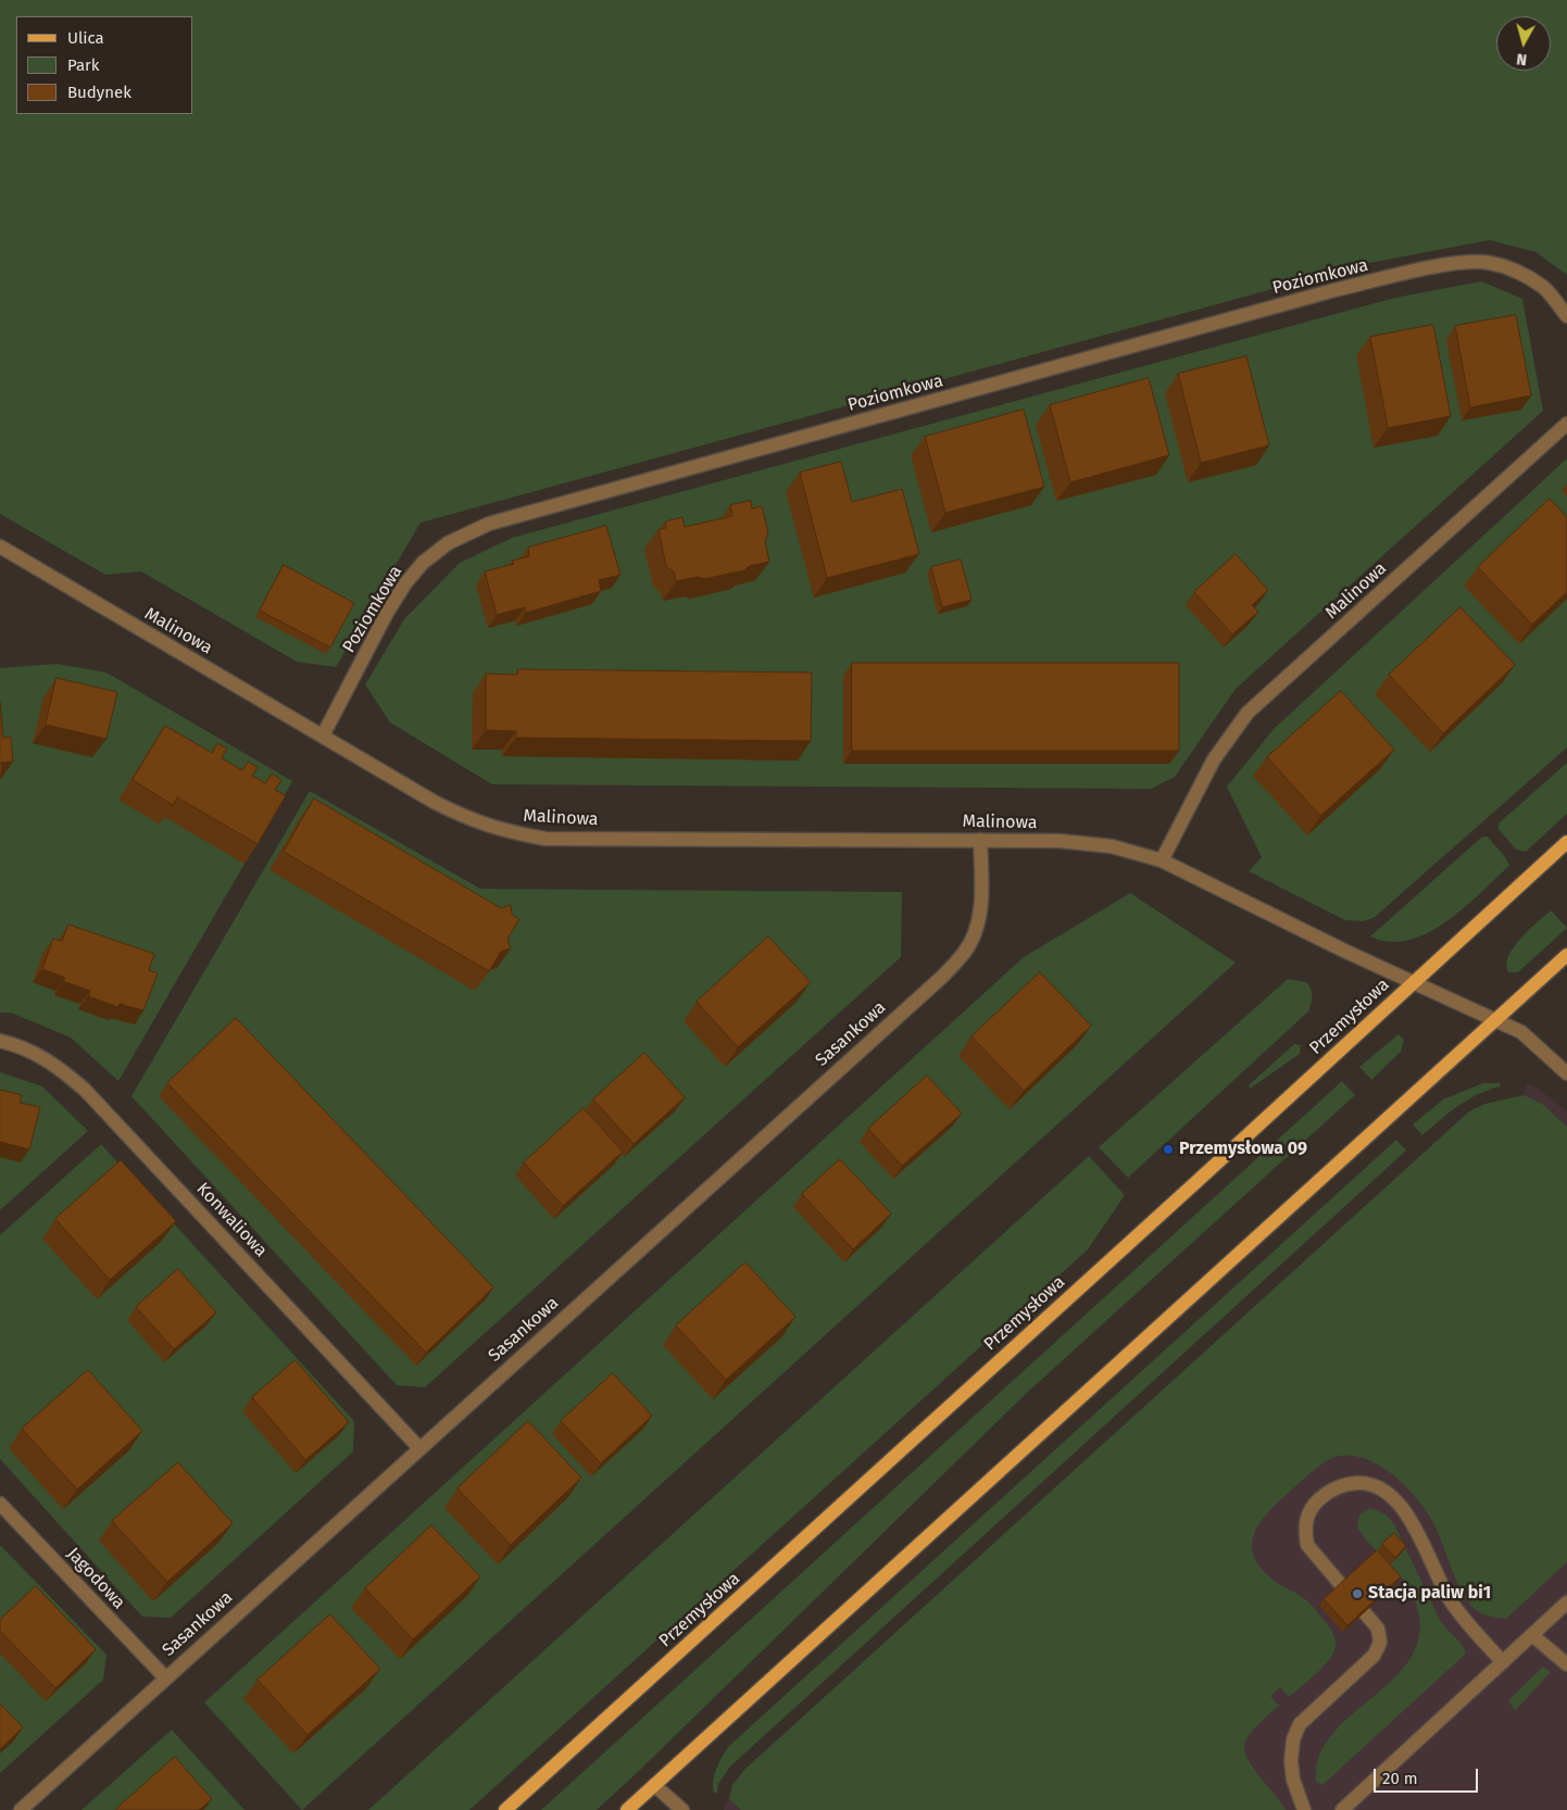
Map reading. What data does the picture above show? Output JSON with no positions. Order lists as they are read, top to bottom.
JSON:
{
  "streets": {
    "main road": ["Przemysłowa"],
    "street": [
      "Poziomkowa",
      "Malinowa",
      "Sasankowa",
      "Konwaliowa",
      "Jagodowa"
    ]
  },
  "crossings": [
    ["Poziomkowa", "Malinowa"],
    ["Malinowa", "Przemysłowa"],
    ["Malinowa", "Sasankowa"],
    ["Sasankowa", "Konwaliowa"],
    ["Sasankowa", "Jagodowa"]
  ],
  "places": ["Przemysłowa 09", "Stacja paliw bi1"],
  "legend": ["Ulica", "Park", "Budynek"],
  "scale_bar": "20 m",
  "north": "bottom"
}
